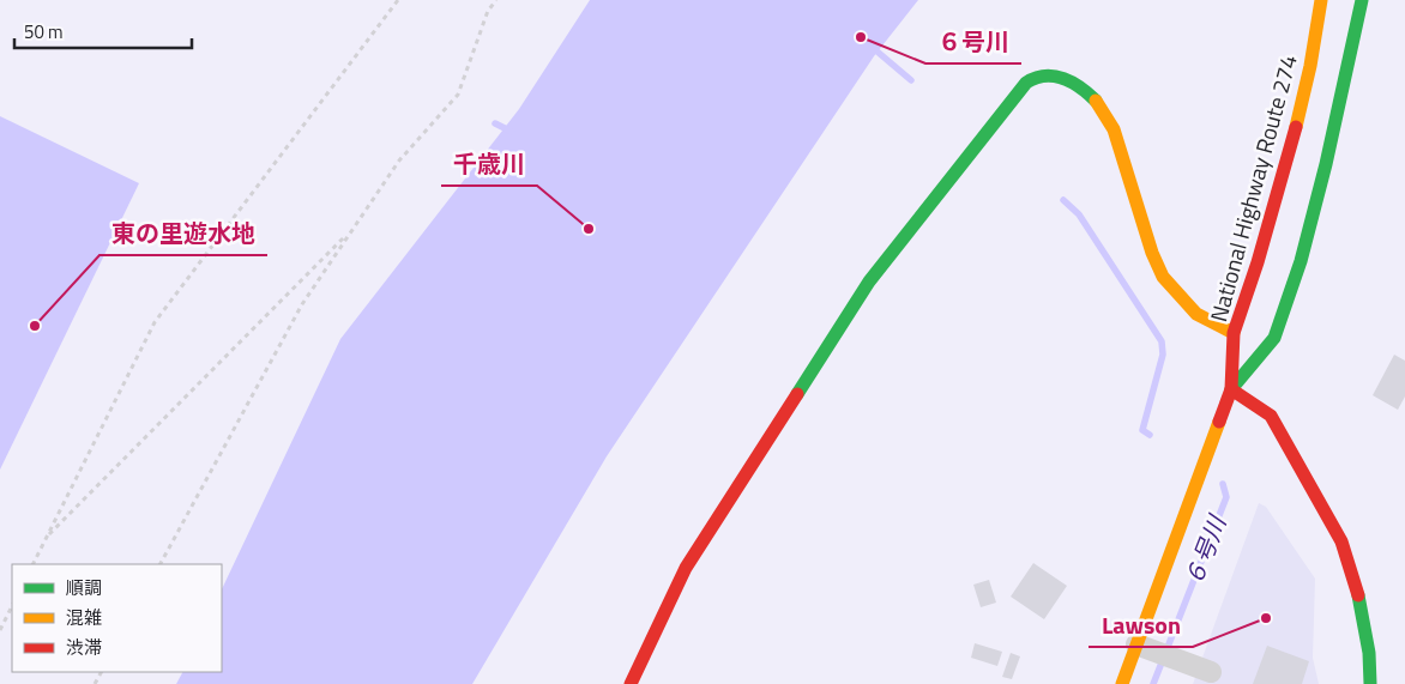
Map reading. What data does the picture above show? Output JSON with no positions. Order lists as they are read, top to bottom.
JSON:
{
  "streets": {
    "main road": ["National Highway Route 274"]
  },
  "water": ["６号川"],
  "places": [
    "６号川",
    "千歳川",
    "東の里遊水地",
    "Lawson"
  ],
  "legend": ["順調", "混雑", "渋滞"],
  "scale_bar": "50 m"
}
